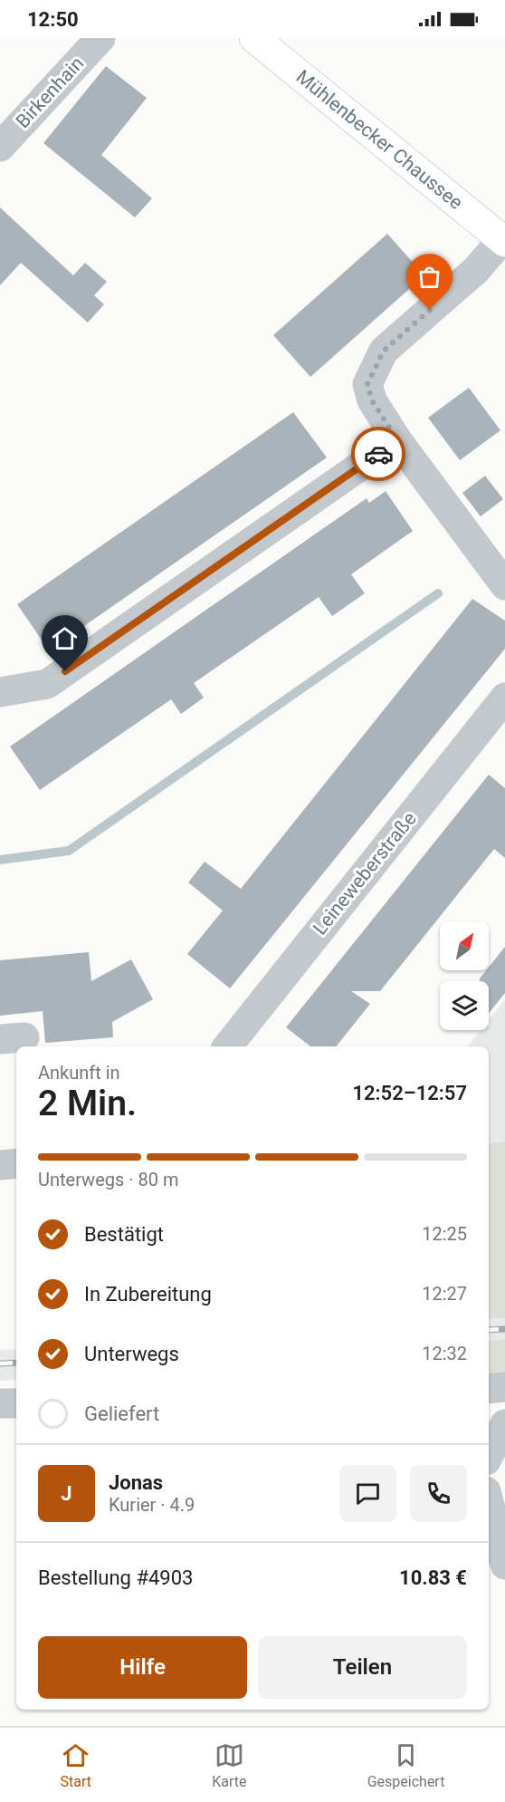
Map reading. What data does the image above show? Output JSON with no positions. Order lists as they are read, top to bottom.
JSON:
{
  "streets": {
    "main road": ["Mühlenbecker Chaussee"],
    "street": ["Birkenhain", "Leineweberstraße"]
  },
  "north": "top right",
  "page": {
    "status": "12:50",
    "heading": ["2 Min.", "Ankunft in", "12:52–12:57"],
    "panel": [
      "Jonas",
      "Kurier · 4.9",
      "Bestellung #4903",
      "10.83 €"
    ],
    "bar": "Unterwegs · 80 m",
    "list": [
      ["Bestätigt", "12:25"],
      ["In Zubereitung", "12:27"],
      ["Unterwegs", "12:32"],
      "Geliefert"
    ],
    "round": "J",
    "buttons": ["Hilfe", "Teilen"],
    "tabs": ["Start", "Karte", "Gespeichert"]
  }
}
